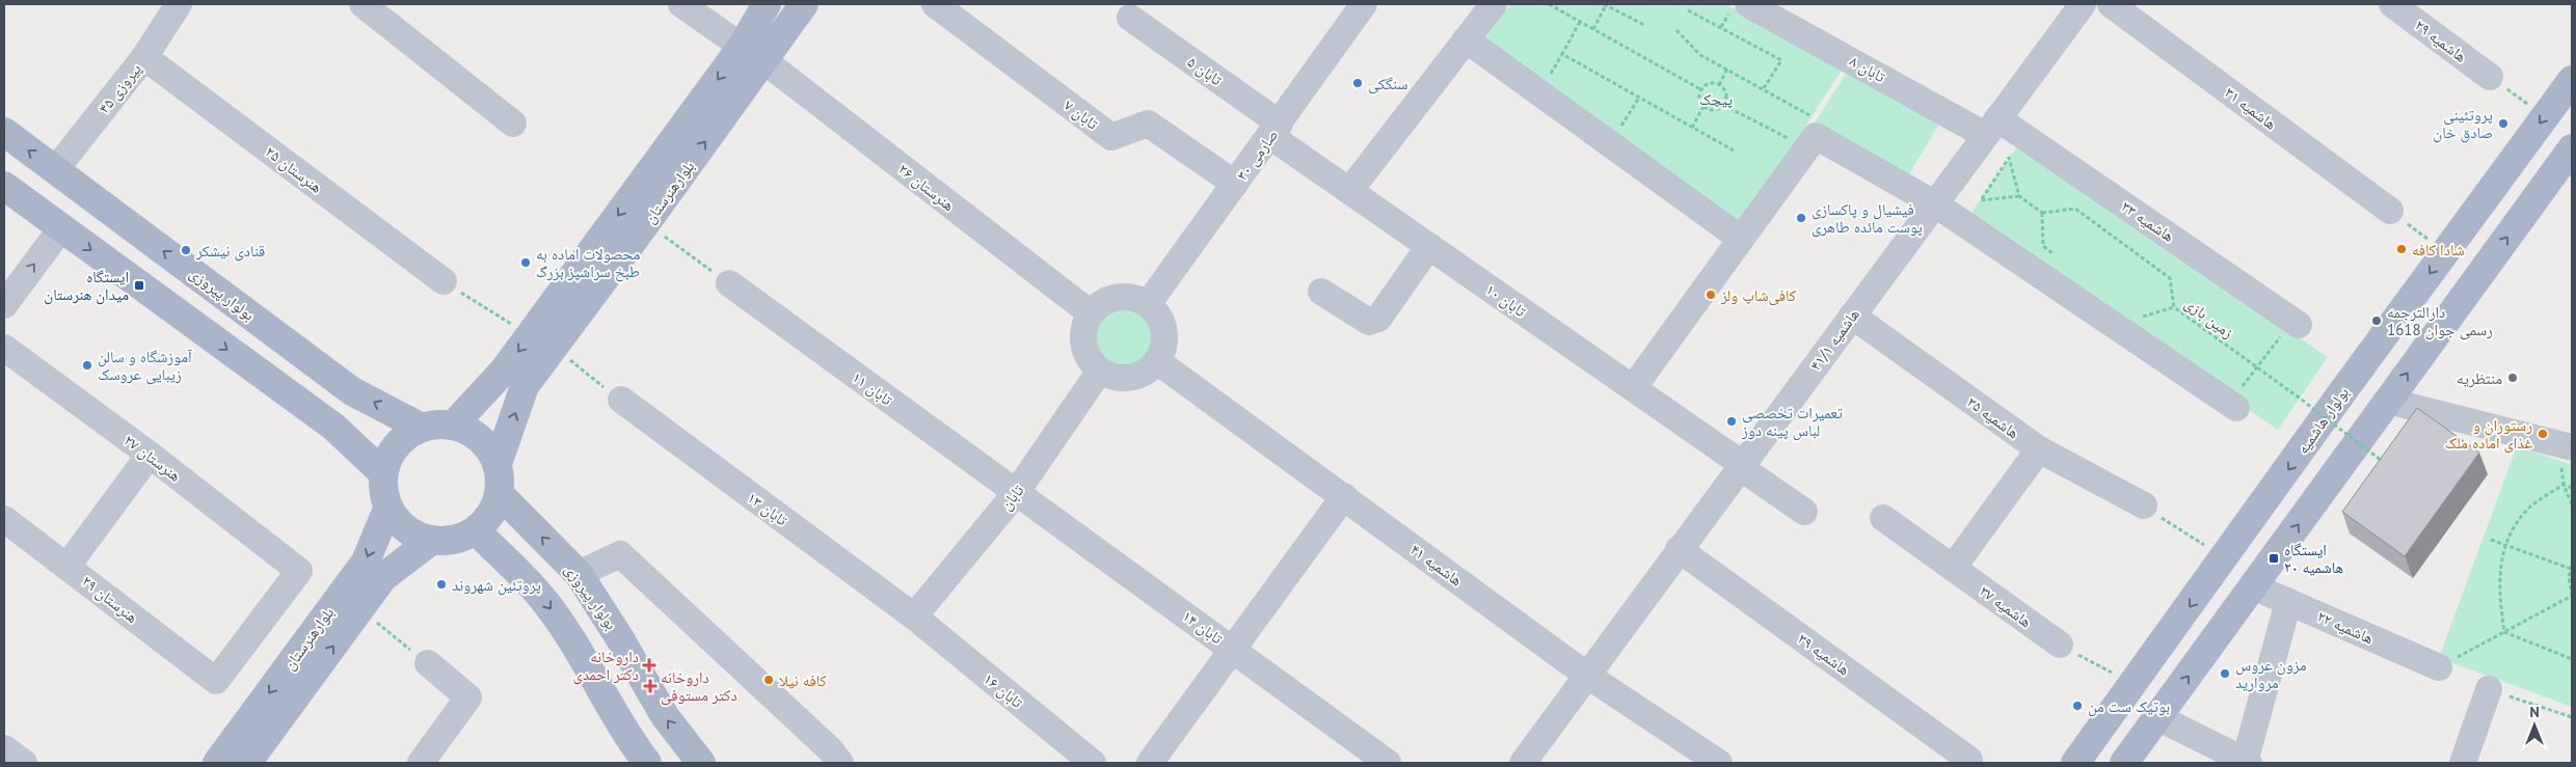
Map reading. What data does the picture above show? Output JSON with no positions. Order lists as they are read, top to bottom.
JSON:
{
  "streets": {
    "main road": ["بلوارهنرستان", "بولوار پیروزی", "بولوار هاشمیه"],
    "street": [
      "هاشمیه ۲۹",
      "تابان ۸",
      "تابان ۵",
      "پیروزی ۴۵",
      "هاشمیه ۳۱",
      "تابان ۷",
      "صارمی ۳۰",
      "هنرستان ۲۵",
      "هنرستان ۲۶",
      "هاشمیه ۳۳",
      "تابان ۱۰",
      "هاشمیه ۴۱/۱",
      "تابان ۱۱",
      "هاشمیه ۳۵",
      "هنرستان ۲۷",
      "تابان",
      "تابان ۱۳",
      "هاشمیه ۴۱",
      "هنرستان ۲۹",
      "هاشمیه ۳۷",
      "تابان ۱۴",
      "هاشمیه ۲۲",
      "هاشمیه ۳۹",
      "تابان ۱۶"
    ],
    "path": ["زمین بازی"]
  },
  "crossings": [
    ["تابان ۸", "هاشمیه ۳۳"],
    ["تابان ۸", "هاشمیه ۴۱/۱"],
    ["تابان ۵", "صارمی ۳۰"],
    ["تابان ۵", "تابان ۱۰"],
    ["پیروزی ۴۵", "هنرستان ۲۵"],
    ["پیروزی ۴۵", "بولوار پیروزی"],
    ["تابان ۷", "صارمی ۳۰"],
    ["صارمی ۳۰", "هنرستان ۲۶"],
    ["صارمی ۳۰", "تابان ۱۰"],
    ["صارمی ۳۰", "تابان"],
    ["صارمی ۳۰", "هاشمیه ۴۱"],
    ["هنرستان ۲۶", "بلوارهنرستان"],
    ["هنرستان ۲۶", "تابان"],
    ["هنرستان ۲۶", "هاشمیه ۴۱"],
    ["بلوارهنرستان", "بولوار پیروزی"],
    ["هاشمیه ۳۳", "هاشمیه ۴۱/۱"],
    ["تابان ۱۰", "هاشمیه ۴۱/۱"],
    ["زمین بازی", "بولوار هاشمیه"],
    ["هاشمیه ۴۱/۱", "هاشمیه ۳۵"],
    ["هاشمیه ۴۱/۱", "هاشمیه ۴۱"],
    ["هاشمیه ۴۱/۱", "هاشمیه ۳۹"],
    ["تابان ۱۱", "تابان"],
    ["تابان ۱۱", "تابان ۱۴"],
    ["هنرستان ۲۷", "هنرستان ۲۹"],
    ["تابان", "تابان ۱۳"],
    ["تابان", "هاشمیه ۴۱"],
    ["تابان", "تابان ۱۴"],
    ["تابان", "تابان ۱۶"],
    ["تابان ۱۳", "تابان ۱۶"]
  ],
  "parks": ["پیچک"],
  "places": {
    "other": [
      "سنگکی",
      "پروتئینی صادق خان",
      "فیشیال و پاکسازی پوست مائده طاهری",
      "شادا کافه",
      "قنادی نیشکر",
      "محصولات اماده به طبخ سراشپز بزرگ",
      "کافی‌شاپ ولز",
      "دارالترجمه رسمی جوان 1618",
      "آموزشگاه و سالن زیبایی عروسک",
      "منتظریه",
      "تعمیرات تخصصی لباس پینه دوز",
      "رستوران و غذای اماده ملک",
      "پروتئین شهروند",
      "مزون عروس مروارید",
      "کافه نیلا",
      "بوتیک ست من"
    ],
    "transit": ["ایستگاه میدان هنرستان", "ایستگاه هاشمیه ۲۰"],
    "health": ["داروخانه دکتر احمدی", "داروخانه دکتر مستوفی"]
  },
  "north": "top"
}
